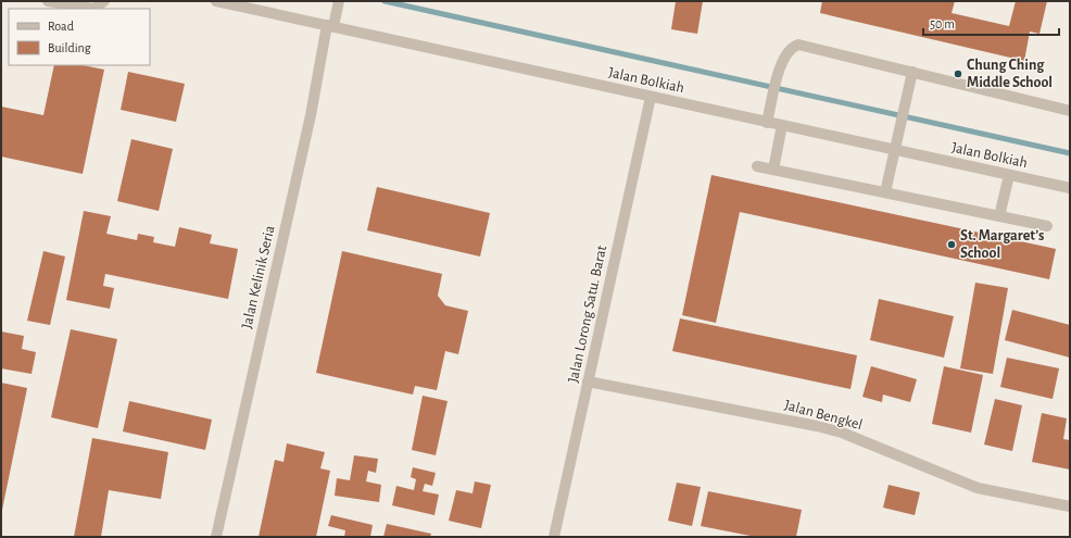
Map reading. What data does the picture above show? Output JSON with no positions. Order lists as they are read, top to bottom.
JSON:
{
  "streets": {
    "street": [
      "Jalan Bolkiah",
      "Jalan Kelinik Seria",
      "Jalan Lorong Satu. Barat",
      "Jalan Bengkel"
    ]
  },
  "crossings": [
    ["Jalan Bolkiah", "Jalan Kelinik Seria"],
    ["Jalan Bolkiah", "Jalan Lorong Satu. Barat"],
    ["Jalan Lorong Satu. Barat", "Jalan Bengkel"]
  ],
  "places": ["Chung Ching Middle School", "St. Margaret’s School"],
  "legend": ["Road", "Building"],
  "scale_bar": "50 m"
}
